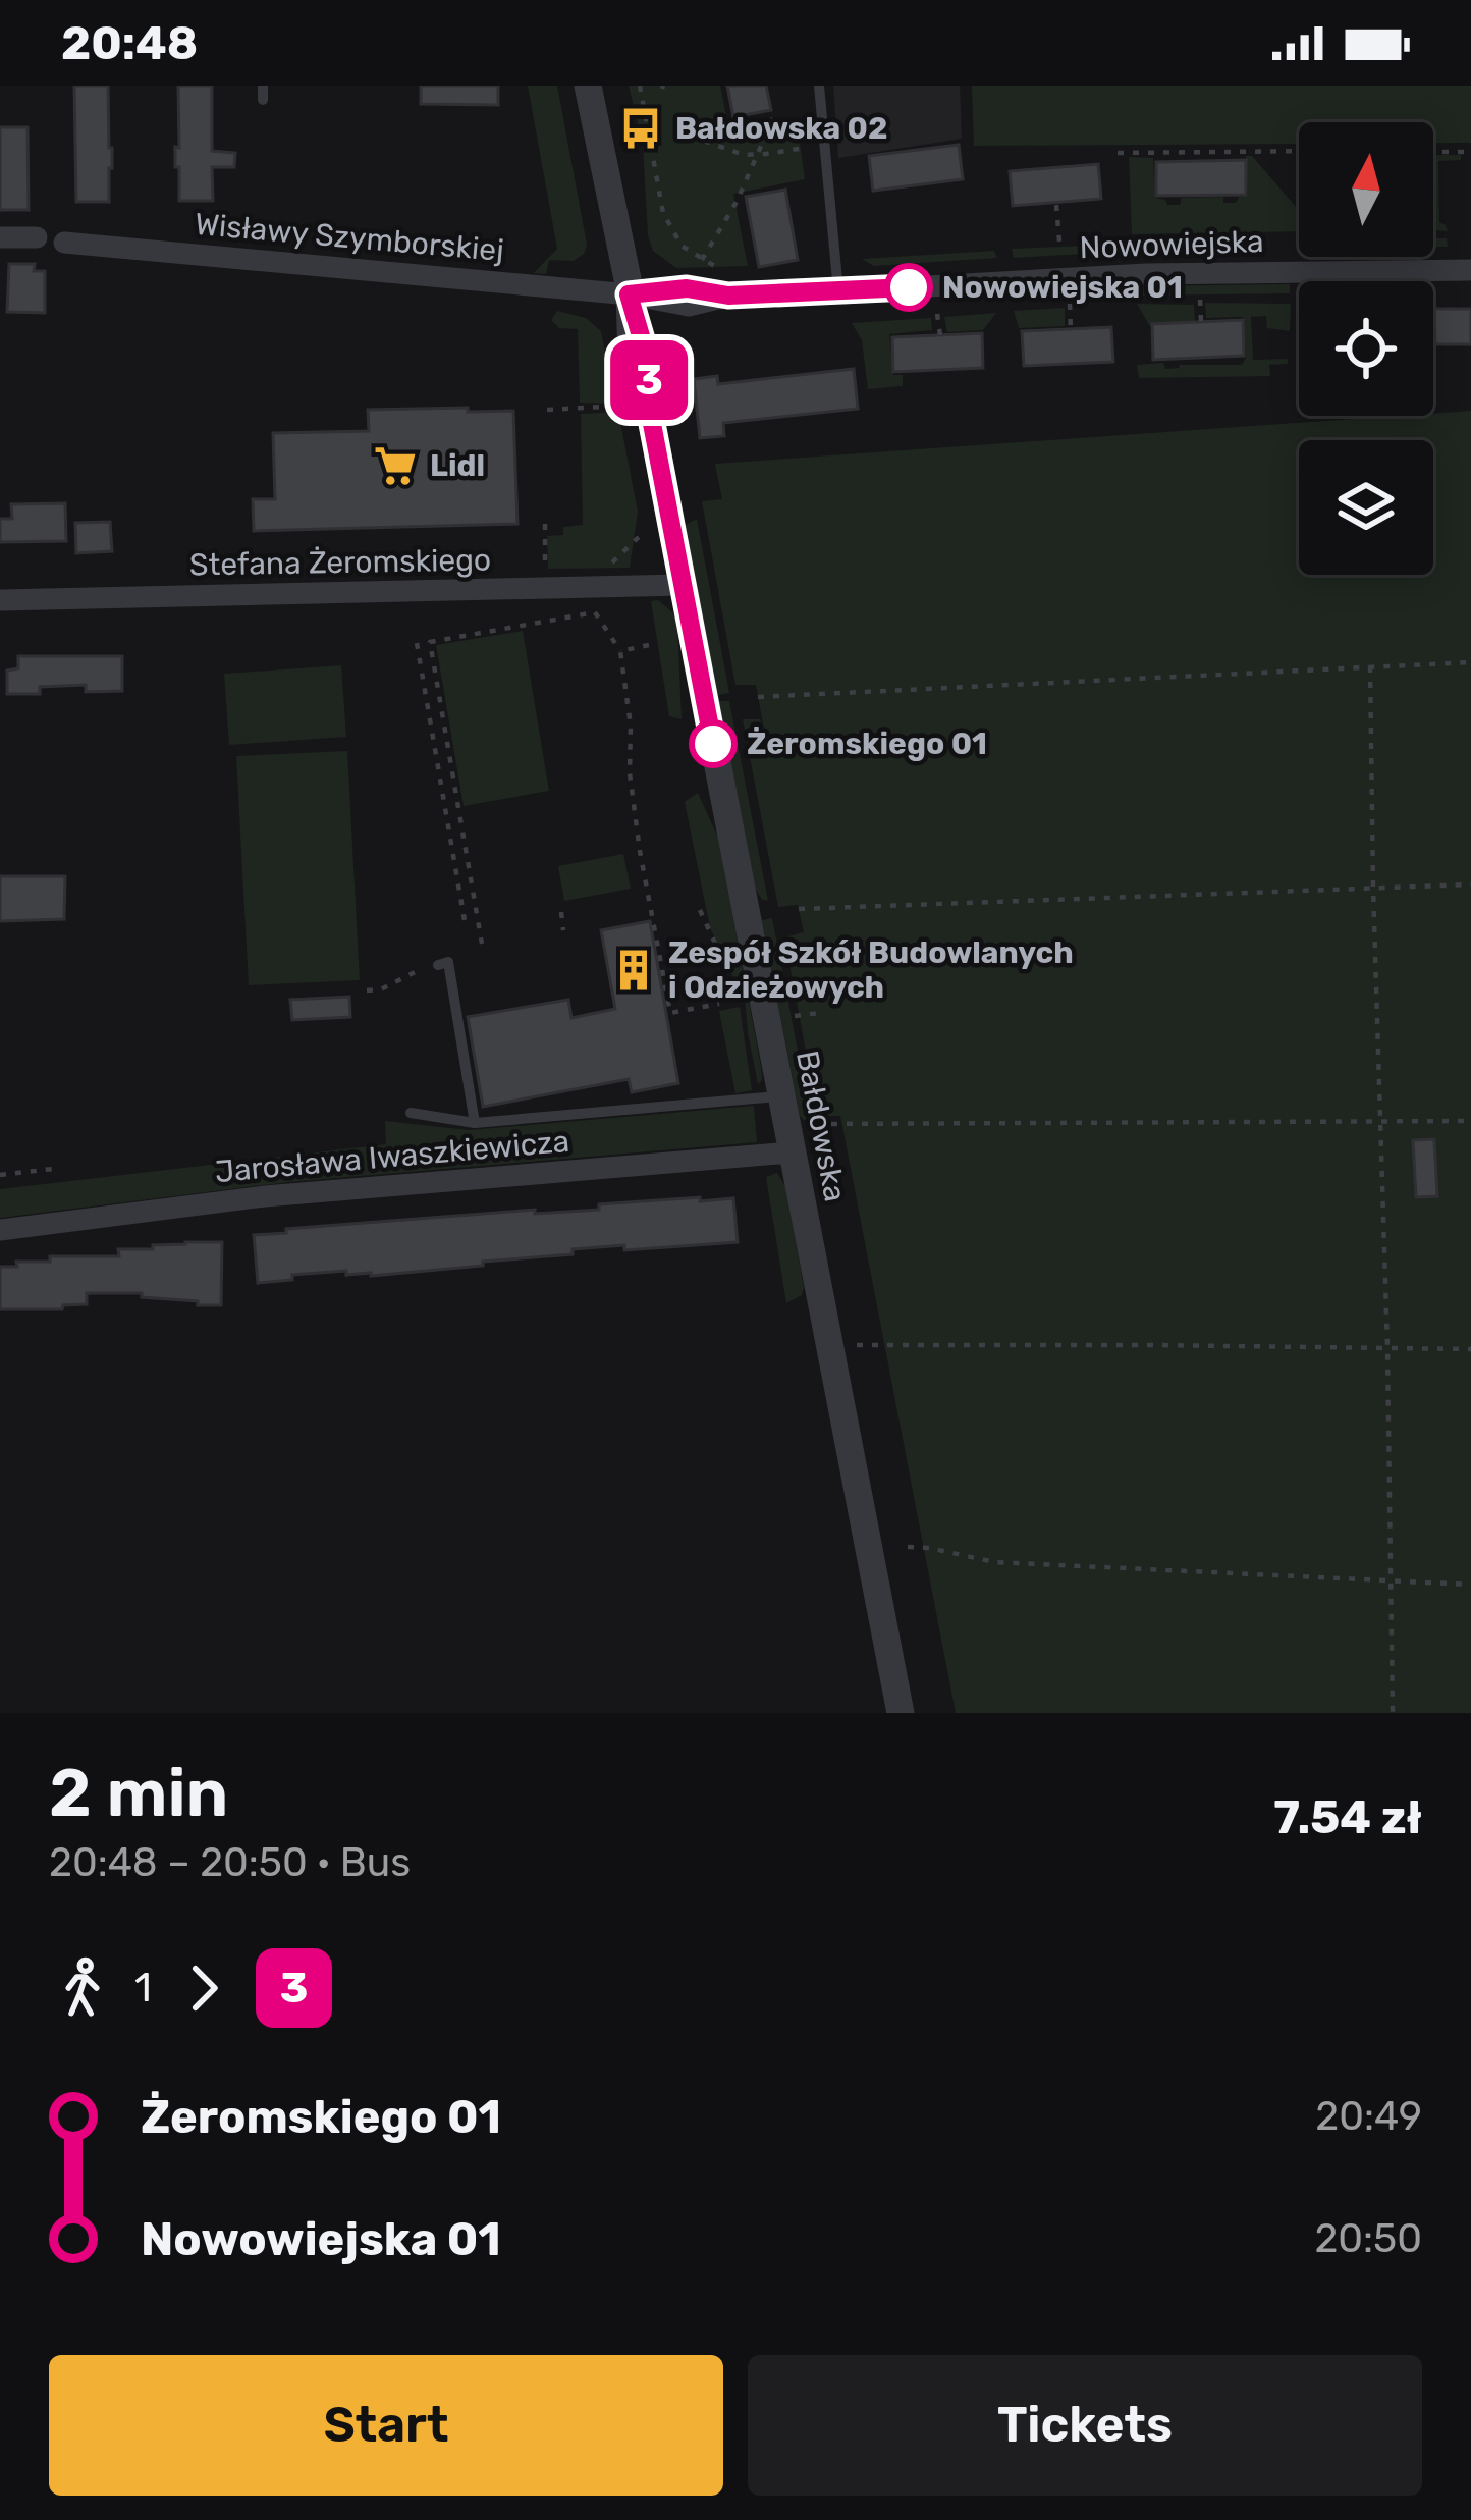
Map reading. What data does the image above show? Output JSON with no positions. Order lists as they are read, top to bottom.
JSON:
{
  "streets": {
    "street": [
      "Wisławy Szymborskiej",
      "Nowowiejska",
      "Stefana Żeromskiego",
      "Bałdowska",
      "Jarosława Iwaszkiewicza"
    ]
  },
  "crossings": [
    ["Wisławy Szymborskiej", "Nowowiejska"],
    ["Wisławy Szymborskiej", "Bałdowska"],
    ["Nowowiejska", "Bałdowska"],
    ["Stefana Żeromskiego", "Bałdowska"],
    ["Bałdowska", "Jarosława Iwaszkiewicza"]
  ],
  "places": {
    "bus stop": ["Bałdowska 02"],
    "other": ["Nowowiejska 01", "Żeromskiego 01"],
    "supermarket": ["Lidl"],
    "building": ["Zespół Szkół Budowlanych i Odzieżowych"]
  },
  "lines": ["bus line 3"],
  "north": "top",
  "page": {
    "status": "20:48",
    "on_map": "3",
    "heading": ["2 min", "20:48 – 20:50 · Bus", "7.54 zł"],
    "legs": ["1", "3"],
    "list": [
      {
        "name": "Żeromskiego 01",
        "value": "20:49"
      },
      {
        "name": "Nowowiejska 01",
        "value": "20:50"
      }
    ],
    "buttons": ["Start", "Tickets"]
  }
}
